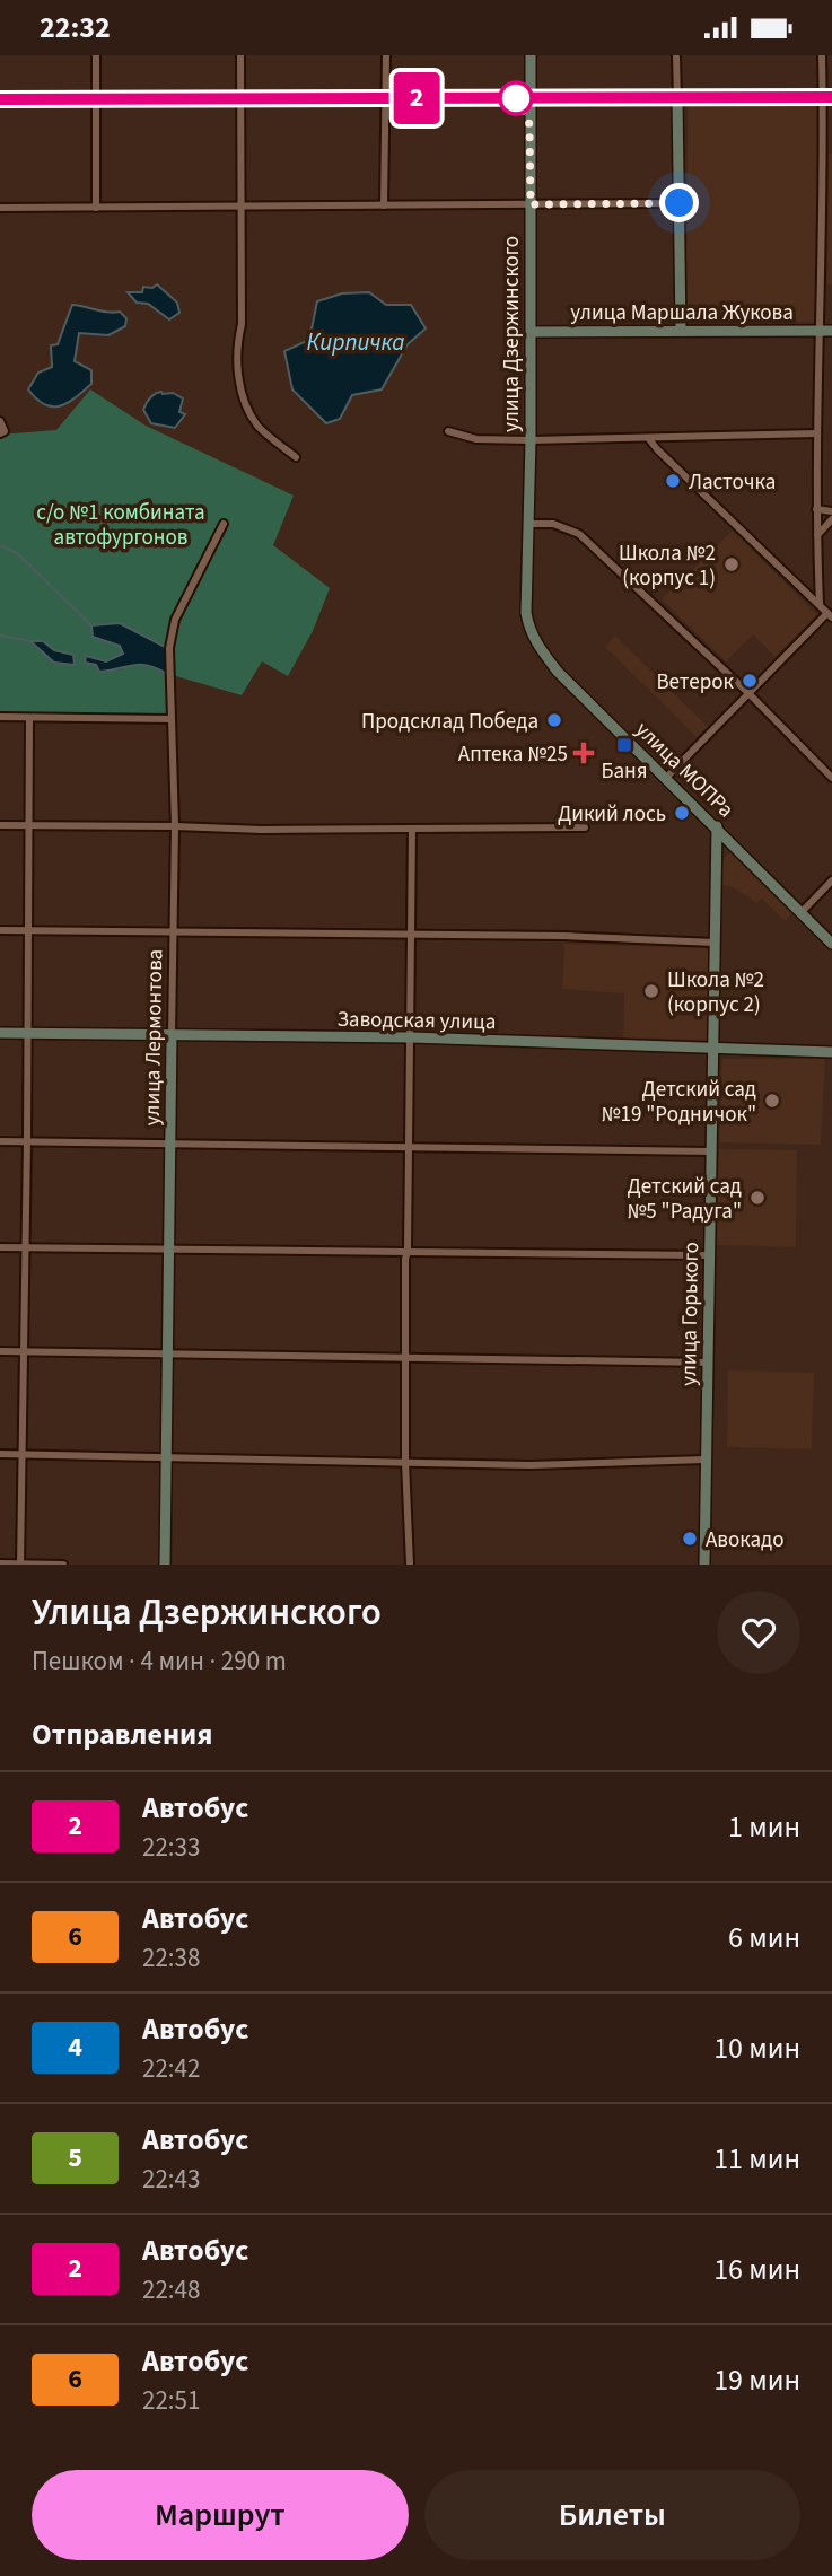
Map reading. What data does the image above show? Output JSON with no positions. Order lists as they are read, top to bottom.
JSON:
{
  "streets": {
    "street": [
      "улица Маршала Жукова",
      "улица Дзержинского",
      "улица МОПРа",
      "Заводская улица",
      "улица Лермонтова",
      "улица Горького"
    ]
  },
  "crossings": [
    ["улица Маршала Жукова", "улица Дзержинского"],
    ["улица Дзержинского", "улица МОПРа"],
    ["улица МОПРа", "улица Горького"],
    ["Заводская улица", "улица Лермонтова"],
    ["Заводская улица", "улица Горького"]
  ],
  "water": ["Кирпичка"],
  "parks": ["с/о №1 комбината автофургонов"],
  "places": {
    "other": [
      "Ласточка",
      "Школа №2 (корпус 1)",
      "Ветерок",
      "Продсклад Победа",
      "Дикий лось",
      "Школа №2 (корпус 2)",
      "Детский сад №19 \"Родничок\"",
      "Детский сад №5 \"Радуга\"",
      "Авокадо"
    ],
    "transit": ["Баня"],
    "health": ["Аптека №25"]
  },
  "lines": ["bus line 2"],
  "page": {
    "status": "22:32",
    "on_map": "2",
    "heading": [
      ["Улица Дзержинского", "Пешком · 4 мин · 290 m"],
      "Отправления"
    ],
    "list": [
      {
        "mark": "2",
        "name": "Автобус",
        "note": "22:33",
        "value": "1 мин"
      },
      {
        "mark": "6",
        "name": "Автобус",
        "note": "22:38",
        "value": "6 мин"
      },
      {
        "mark": "4",
        "name": "Автобус",
        "note": "22:42",
        "value": "10 мин"
      },
      {
        "mark": "5",
        "name": "Автобус",
        "note": "22:43",
        "value": "11 мин"
      },
      {
        "mark": "2",
        "name": "Автобус",
        "note": "22:48",
        "value": "16 мин"
      },
      {
        "mark": "6",
        "name": "Автобус",
        "note": "22:51",
        "value": "19 мин"
      }
    ],
    "buttons": ["Маршрут", "Билеты"]
  }
}
